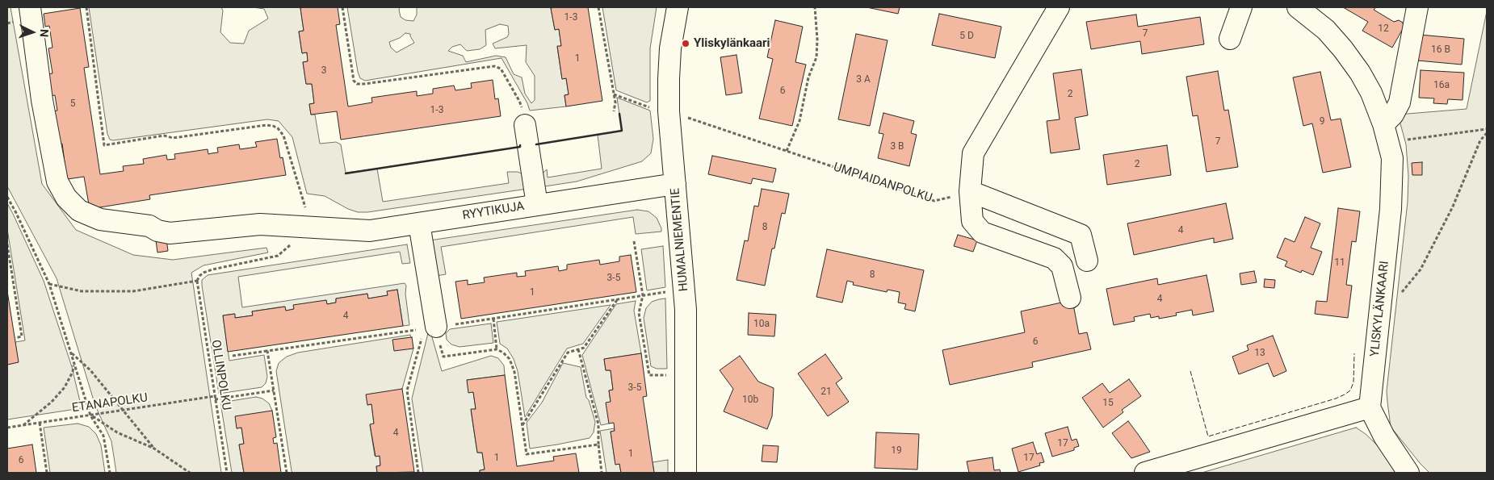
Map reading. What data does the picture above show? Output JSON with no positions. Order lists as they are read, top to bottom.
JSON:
{
  "streets": {
    "street": ["RYYTIKUJA", "HUMALNIEMENTIE", "YLISKYLÄNKAARI"],
    "path": ["UMPIAIDANPOLKU", "OLLINPOLKU", "ETANAPOLKU"]
  },
  "crossings": [
    ["UMPIAIDANPOLKU", "HUMALNIEMENTIE"],
    ["RYYTIKUJA", "HUMALNIEMENTIE"],
    ["OLLINPOLKU", "ETANAPOLKU"]
  ],
  "places": ["Yliskylänkaari"],
  "house_numbers": [
    "1-3",
    "12",
    "7",
    "5 D",
    "16 B",
    "1",
    "3",
    "3 A",
    "16a",
    "6",
    "2",
    "5",
    "1-3",
    "9",
    "7",
    "3 B",
    "2",
    "8",
    "4",
    "11",
    "8",
    "3-5",
    "1",
    "4",
    "4",
    "10a",
    "6",
    "13",
    "3-5",
    "21",
    "10b",
    "15",
    "4",
    "17",
    "19",
    "1",
    "1",
    "17",
    "6"
  ],
  "north": "right"
}
